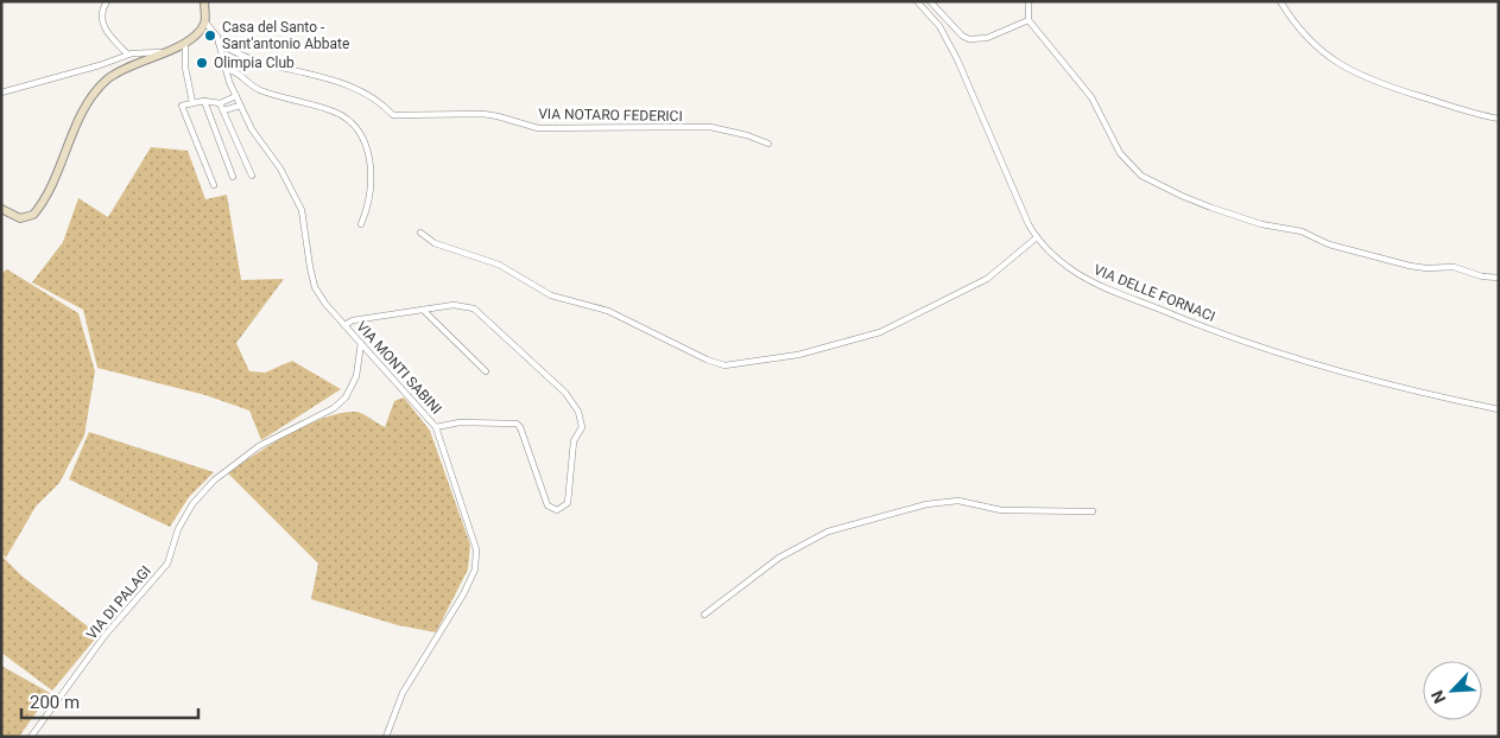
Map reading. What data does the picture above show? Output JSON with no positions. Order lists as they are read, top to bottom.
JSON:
{
  "streets": {
    "street": [
      "VIA NOTARO FEDERICI",
      "VIA DELLE FORNACI",
      "VIA MONTI SABINI",
      "VIA DI PALAGI"
    ]
  },
  "crossings": [
    ["VIA NOTARO FEDERICI", "VIA MONTI SABINI"],
    ["VIA MONTI SABINI", "VIA DI PALAGI"]
  ],
  "places": ["Casa del Santo - Sant'antonio Abbate", "Olimpia Club"],
  "scale_bar": "200 m",
  "north": "bottom left"
}
